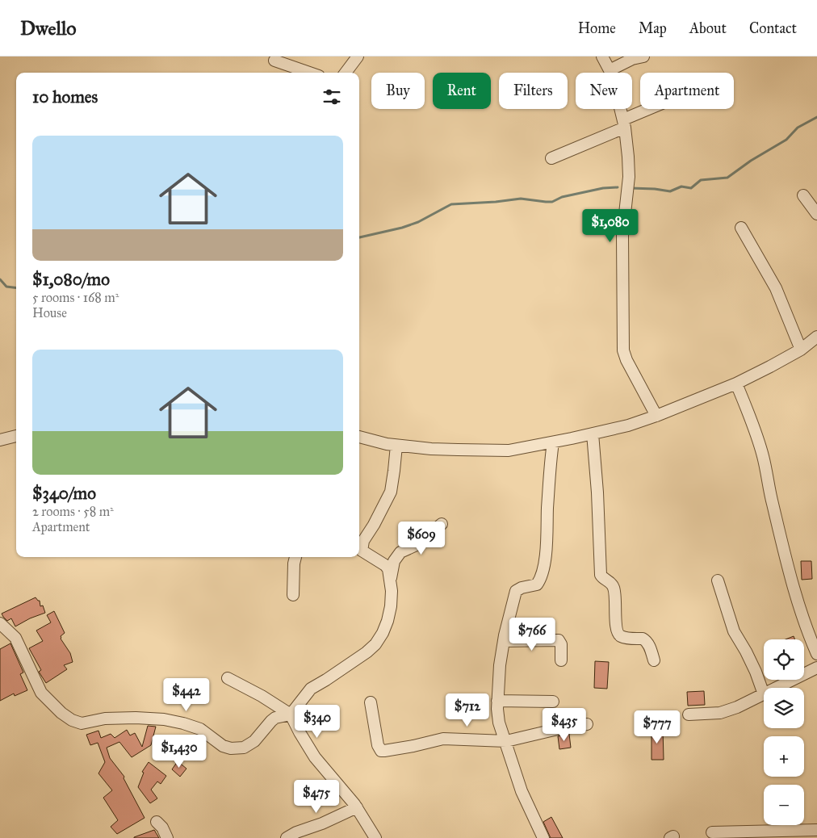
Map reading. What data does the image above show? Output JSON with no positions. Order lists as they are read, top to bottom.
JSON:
{
  "page": {
    "header": "Dwello",
    "nav": [
      "Home",
      "Map",
      "About",
      "Contact"
    ],
    "chip": [
      "Buy",
      "Rent",
      "Filters",
      "New",
      "Apartment"
    ],
    "heading": "10 homes",
    "list": [
      {
        "name": "$1,080/mo",
        "note": "5 rooms · 168 m² · House"
      },
      {
        "name": "$340/mo",
        "note": "2 rooms · 58 m² · Apartment"
      }
    ],
    "price": [
      "$1,080",
      "$609",
      "$766",
      "$442",
      "$712",
      "$340",
      "$435",
      "$777",
      "$1,430",
      "$475"
    ],
    "map_buttons": ["+", "−"]
  }
}
